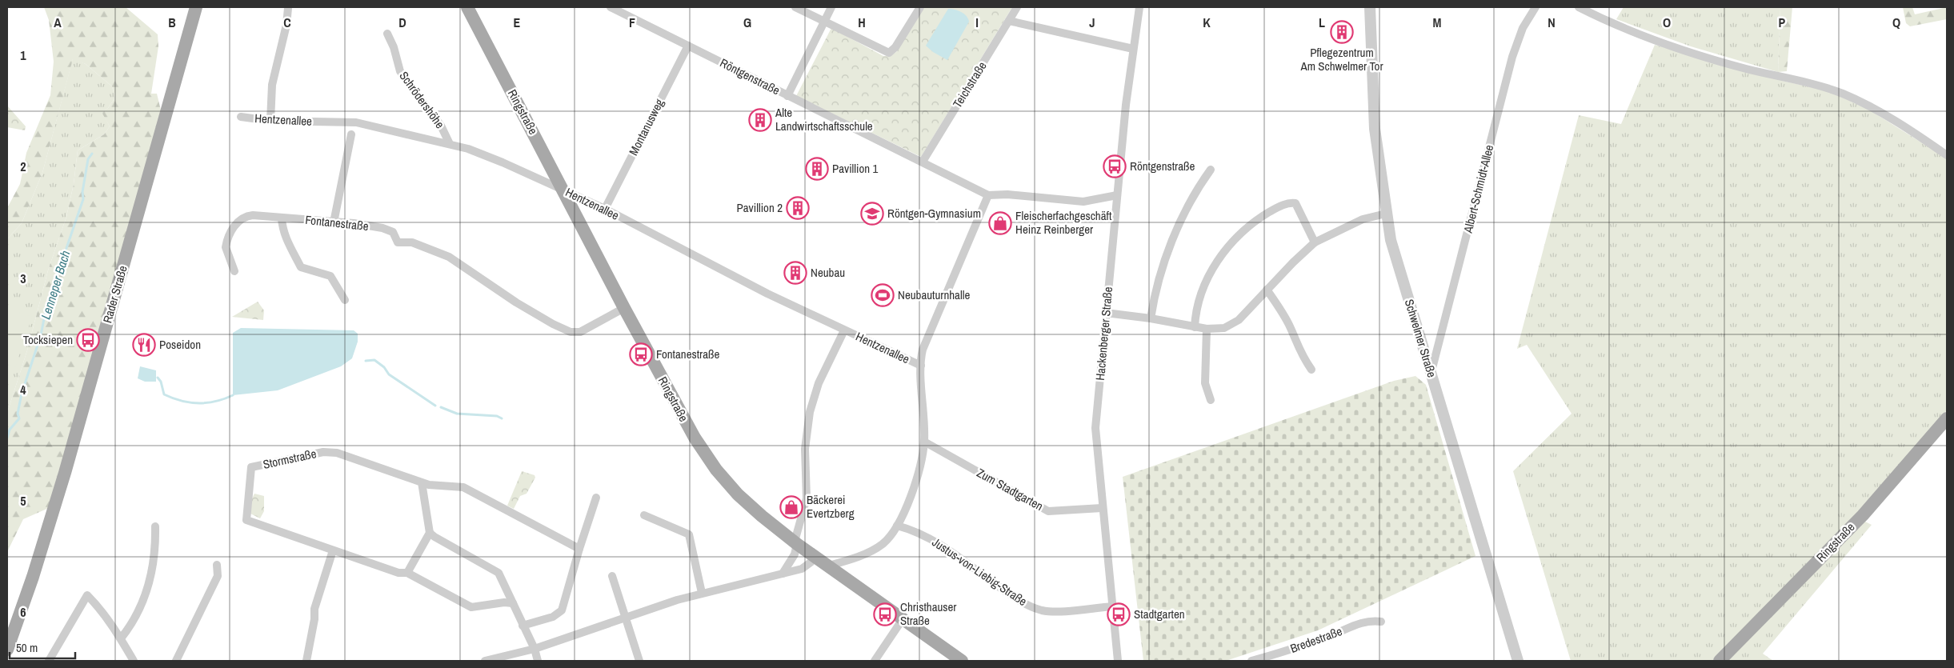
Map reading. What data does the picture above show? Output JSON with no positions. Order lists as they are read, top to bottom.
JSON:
{
  "streets": {
    "main road": ["Ringstraße", "Rader Straße"],
    "street": [
      "Röntgenstraße",
      "Teichstraße",
      "Schrödershöhe",
      "Hentzenallee",
      "Montanusweg",
      "Albert-Schmidt-Allee",
      "Fontanestraße",
      "Hackenberger Straße",
      "Schwelmer Straße",
      "Stormstraße",
      "Zum Stadtgarten",
      "Justus-von-Liebig-Straße",
      "Bredestraße"
    ]
  },
  "crossings": [
    ["Röntgenstraße", "Teichstraße"],
    ["Röntgenstraße", "Montanusweg"],
    ["Röntgenstraße", "Hackenberger Straße"],
    ["Schrödershöhe", "Hentzenallee"],
    ["Ringstraße", "Hentzenallee"],
    ["Ringstraße", "Fontanestraße"],
    ["Hentzenallee", "Montanusweg"],
    ["Albert-Schmidt-Allee", "Schwelmer Straße"],
    ["Hackenberger Straße", "Zum Stadtgarten"],
    ["Hackenberger Straße", "Justus-von-Liebig-Straße"]
  ],
  "water": ["Lenneper Bach"],
  "places": {
    "building": [
      "Pflegezentrum Am Schwelmer Tor",
      "Alte Landwirtschaftsschule",
      "Pavillion 1",
      "Pavillion 2",
      "Neubau"
    ],
    "bus stop": [
      "Röntgenstraße",
      "Tocksiepen",
      "Fontanestraße",
      "Christhauser Straße",
      "Stadtgarten"
    ],
    "school or university": ["Röntgen-Gymnasium"],
    "shop": ["Fleischerfachgeschäft Heinz Reinberger", "Bäckerei Evertzberg"],
    "sports": ["Neubauturnhalle"],
    "restaurant": ["Poseidon"]
  },
  "scale_bar": "50 m",
  "grid": {
    "columns": [
      "A",
      "B",
      "C",
      "D",
      "E",
      "F",
      "G",
      "H",
      "I",
      "J",
      "K",
      "L",
      "M",
      "N",
      "O",
      "P",
      "Q"
    ],
    "rows": [
      "1",
      "2",
      "3",
      "4",
      "5",
      "6"
    ]
  }
}
